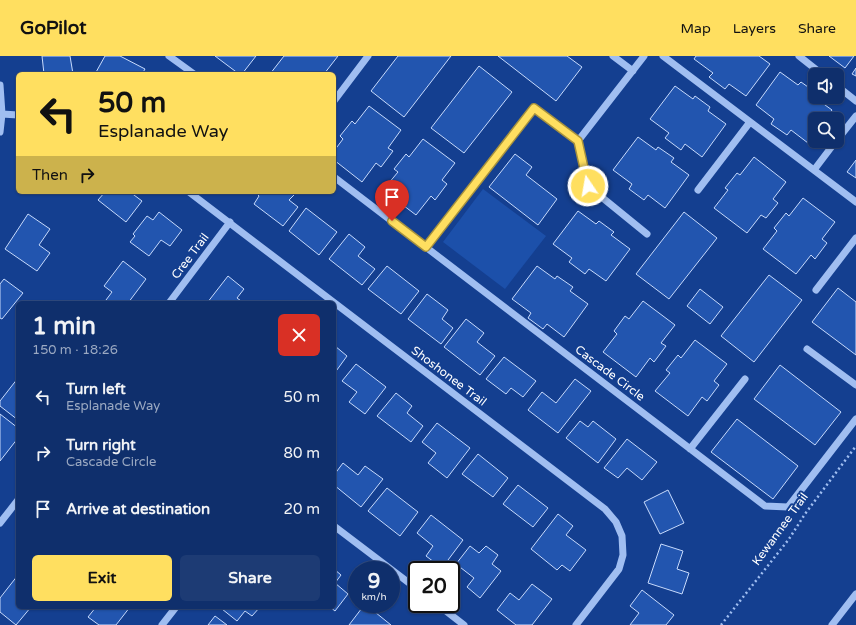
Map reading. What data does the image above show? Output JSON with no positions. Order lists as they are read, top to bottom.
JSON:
{
  "streets": {
    "street": ["Cree Trail", "Cascade Circle", "Shoshonee Trail"],
    "path": ["Kewannee Trail"]
  },
  "crossings": [
    ["Cree Trail", "Shoshonee Trail"]
  ],
  "page": {
    "header": "GoPilot",
    "nav": ["Map", "Layers", "Share"],
    "turn": ["50 m", "Esplanade Way"],
    "then": "Then",
    "heading": ["1 min", "150 m · 18:26"],
    "list": [
      {
        "name": "Turn left",
        "note": "Esplanade Way",
        "value": "50 m"
      },
      {
        "name": "Turn right",
        "note": "Cascade Circle",
        "value": "80 m"
      },
      {
        "name": "Arrive at destination",
        "value": "20 m"
      }
    ],
    "buttons": ["Exit", "Share"],
    "speed": "9 km/h",
    "limit": "20"
  }
}
